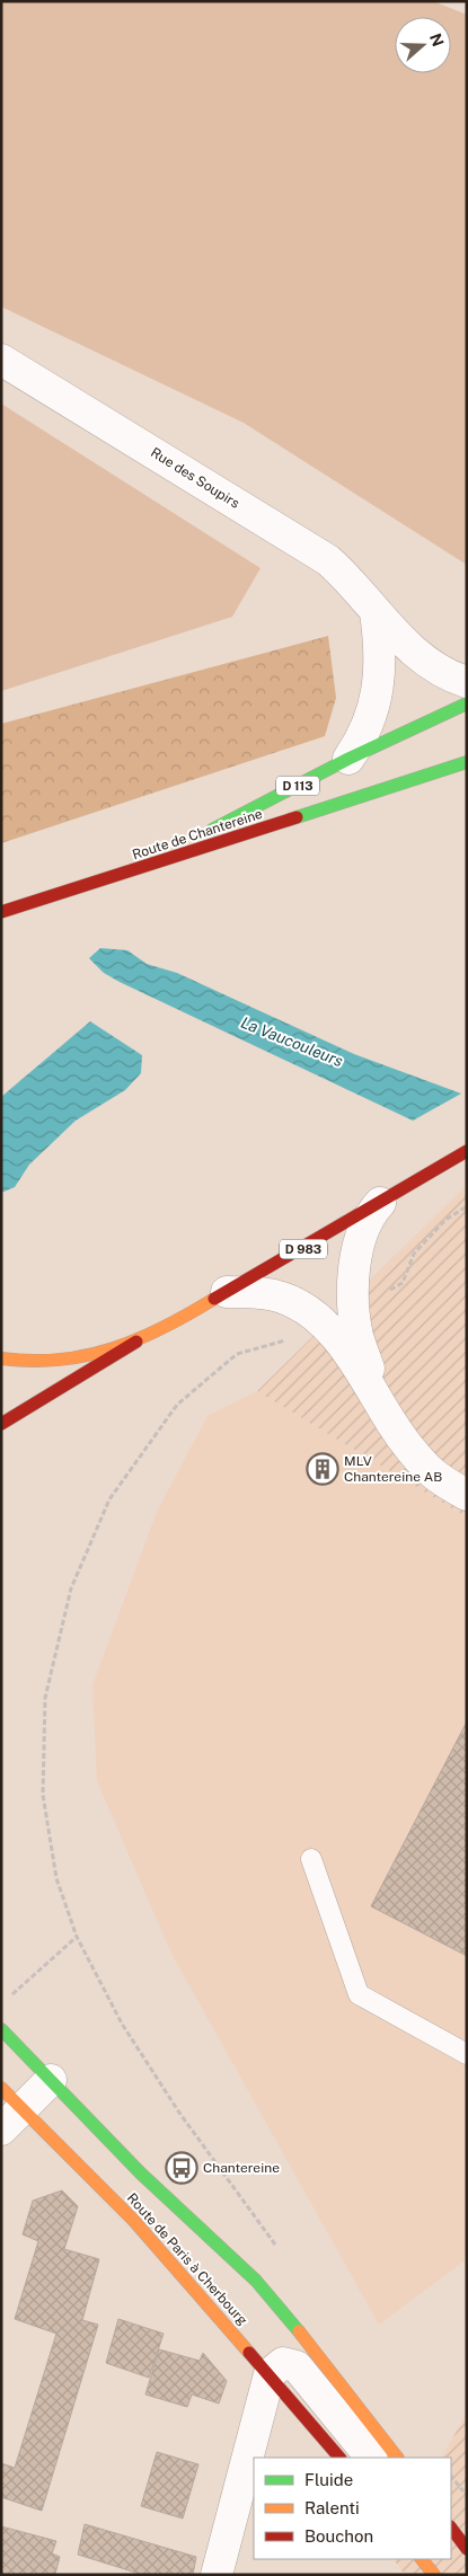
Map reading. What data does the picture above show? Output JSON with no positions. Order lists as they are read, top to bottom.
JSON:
{
  "streets": {
    "main road": [
      "D 113",
      "Route de Chantereine",
      "D 983",
      "Route de Paris à Cherbourg"
    ],
    "street": ["Rue des Soupirs"]
  },
  "crossings": [
    ["D 113", "Route de Chantereine"]
  ],
  "water": ["La Vaucouleurs"],
  "places": {
    "building": ["MLV Chantereine AB"],
    "bus stop": ["Chantereine"]
  },
  "legend": ["Fluide", "Ralenti", "Bouchon"],
  "north": "right"
}
